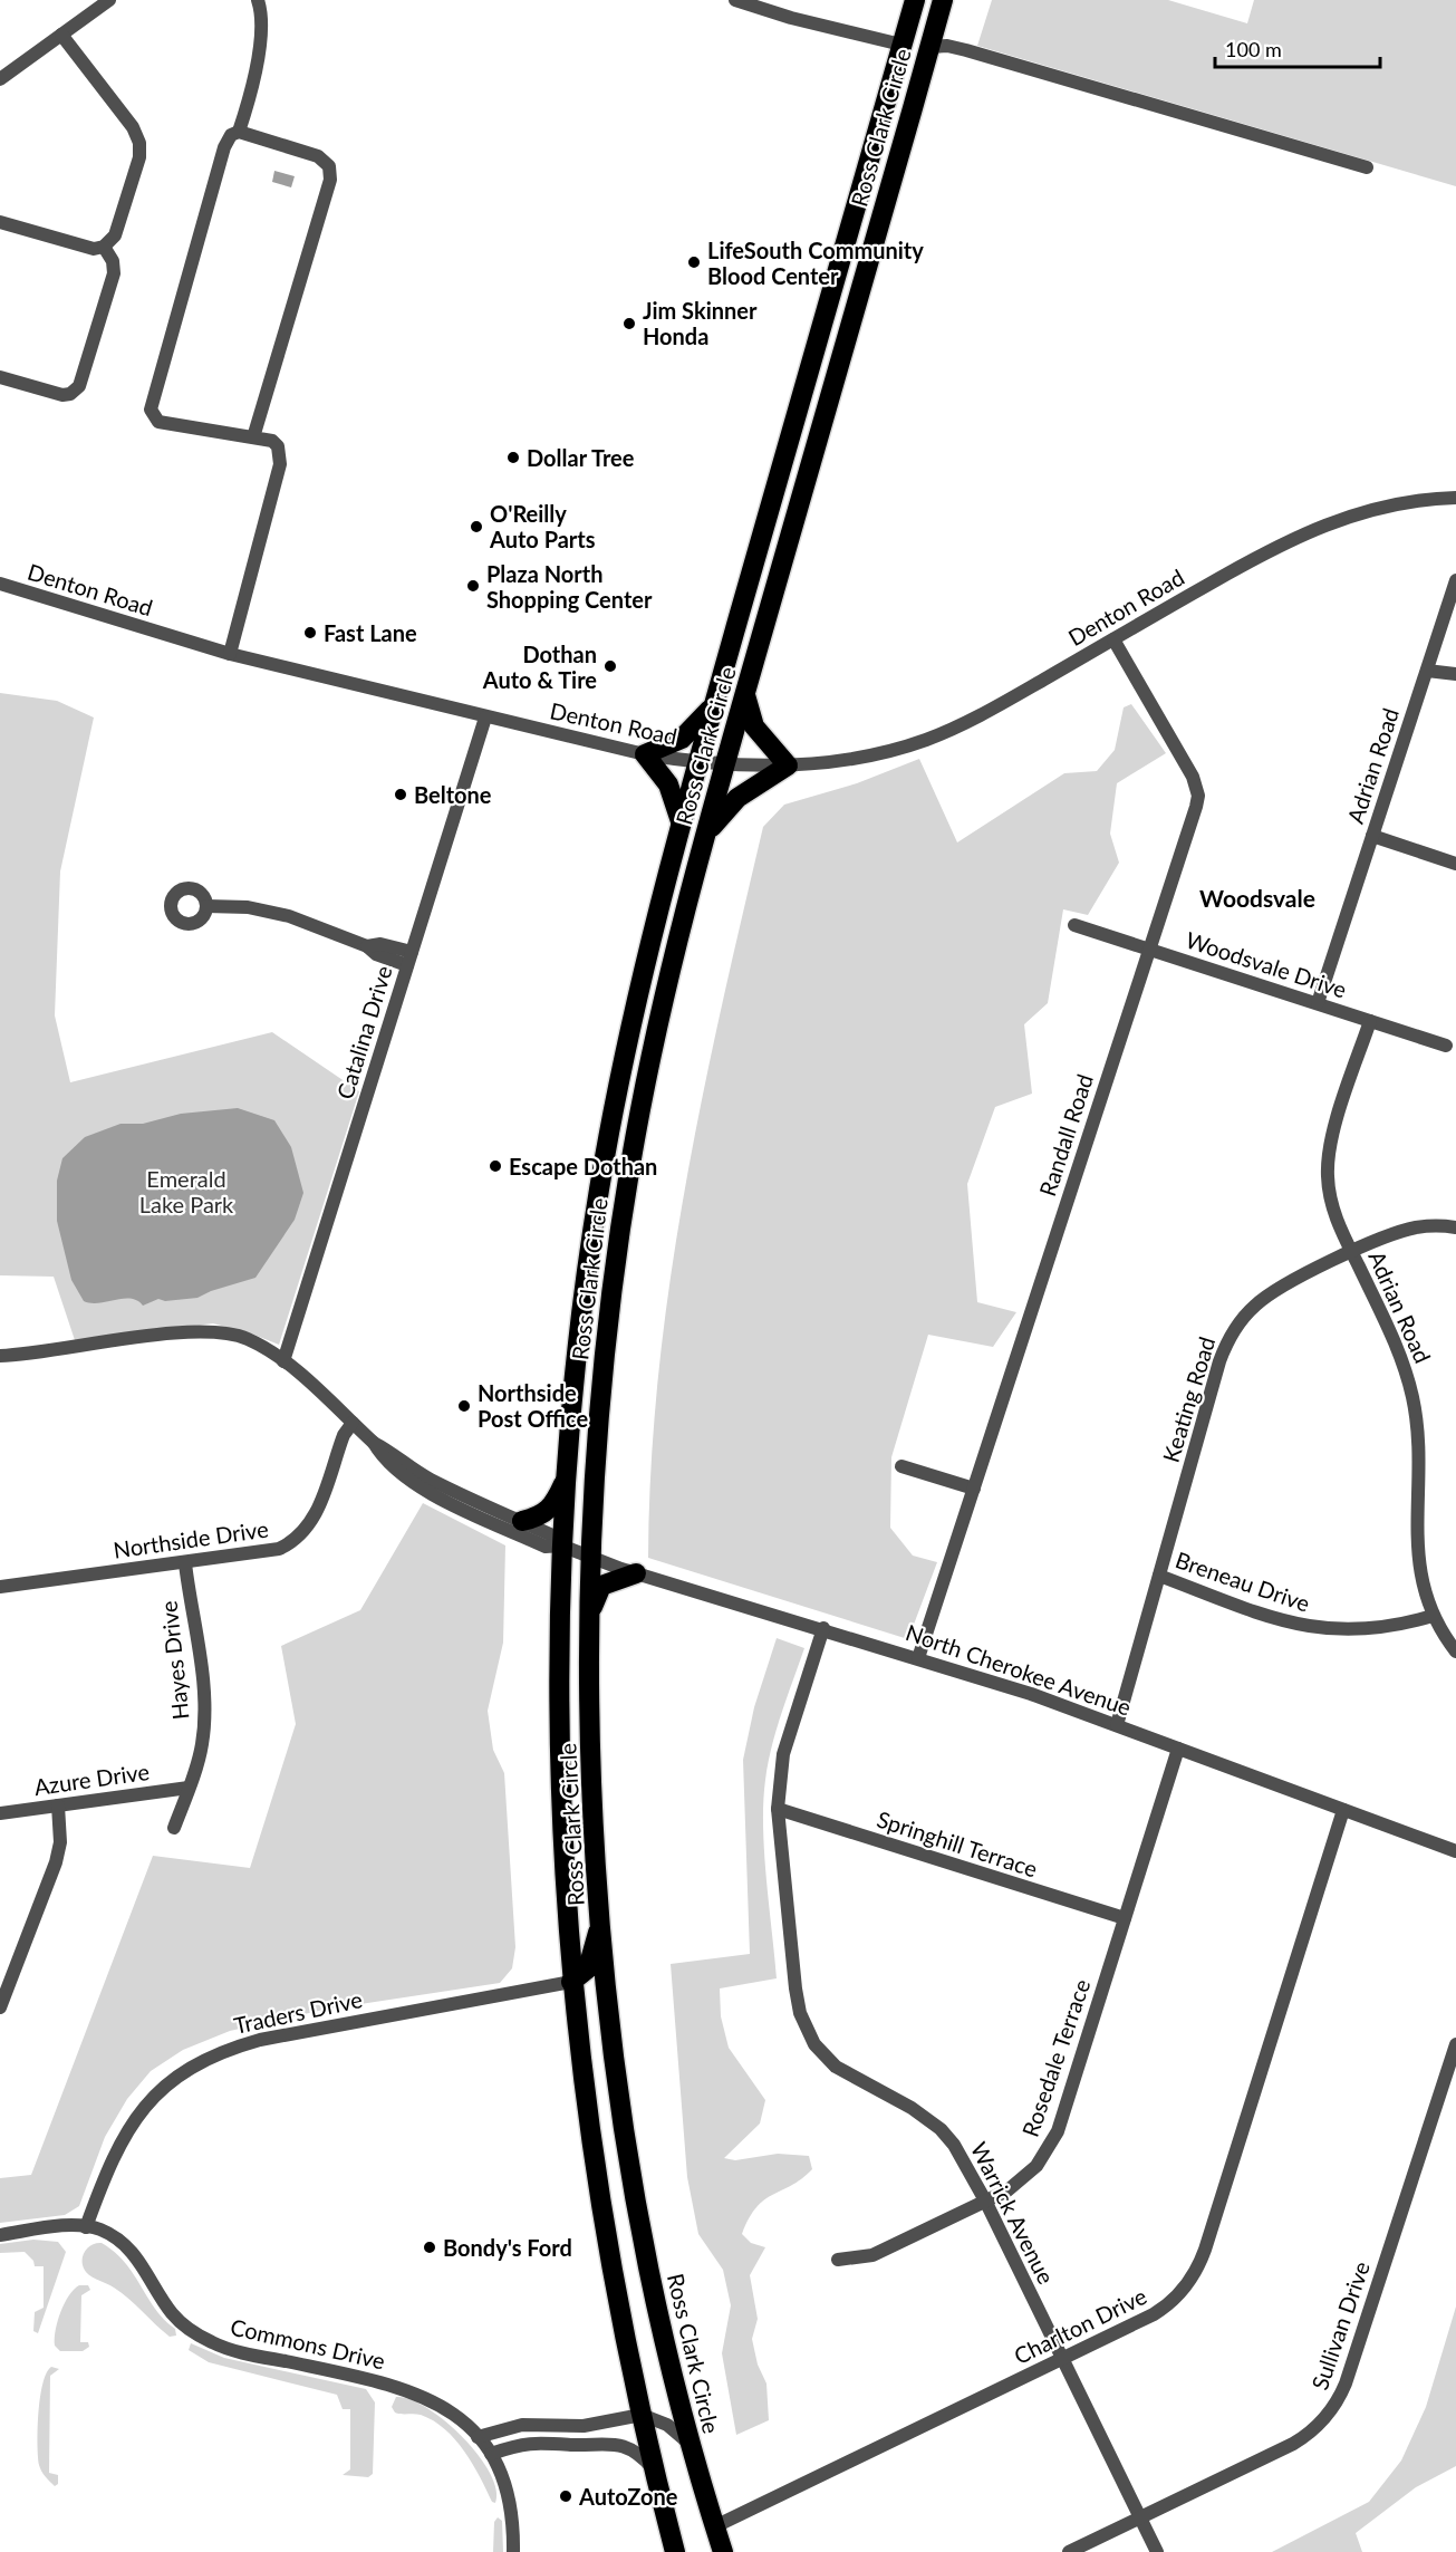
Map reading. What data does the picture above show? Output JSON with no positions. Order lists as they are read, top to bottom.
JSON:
{
  "streets": {
    "highway": ["Ross Clark Circle"],
    "street": [
      "Denton Road",
      "Adrian Road",
      "Woodsvale Drive",
      "Catalina Drive",
      "Randall Road",
      "Keating Road",
      "Northside Drive",
      "Breneau Drive",
      "Hayes Drive",
      "North Cherokee Avenue",
      "Azure Drive",
      "Springhill Terrace",
      "Traders Drive",
      "Rosedale Terrace",
      "Warrick Avenue",
      "Charlton Drive",
      "Sullivan Drive",
      "Commons Drive"
    ]
  },
  "crossings": [
    ["Ross Clark Circle", "Denton Road"],
    ["Ross Clark Circle", "North Cherokee Avenue"],
    ["Ross Clark Circle", "Traders Drive"],
    ["Ross Clark Circle", "Charlton Drive"],
    ["Denton Road", "Catalina Drive"],
    ["Denton Road", "Randall Road"],
    ["Adrian Road", "Woodsvale Drive"],
    ["Adrian Road", "Keating Road"],
    ["Adrian Road", "Breneau Drive"],
    ["Woodsvale Drive", "Randall Road"],
    ["Catalina Drive", "North Cherokee Avenue"],
    ["Randall Road", "North Cherokee Avenue"],
    ["Keating Road", "Breneau Drive"],
    ["Keating Road", "North Cherokee Avenue"],
    ["Northside Drive", "Hayes Drive"],
    ["Northside Drive", "North Cherokee Avenue"],
    ["Hayes Drive", "Azure Drive"],
    ["North Cherokee Avenue", "Rosedale Terrace"],
    ["North Cherokee Avenue", "Warrick Avenue"],
    ["North Cherokee Avenue", "Charlton Drive"],
    ["Springhill Terrace", "Rosedale Terrace"],
    ["Springhill Terrace", "Warrick Avenue"],
    ["Traders Drive", "Commons Drive"],
    ["Rosedale Terrace", "Warrick Avenue"],
    ["Warrick Avenue", "Charlton Drive"],
    ["Warrick Avenue", "Sullivan Drive"]
  ],
  "districts": ["Woodsvale"],
  "parks": ["Emerald Lake Park"],
  "places": [
    "LifeSouth Community Blood Center",
    "Jim Skinner Honda",
    "Dollar Tree",
    "O'Reilly Auto Parts",
    "Plaza North Shopping Center",
    "Fast Lane",
    "Dothan Auto & Tire",
    "Beltone",
    "Escape Dothan",
    "Northside Post Office",
    "Bondy's Ford",
    "AutoZone"
  ],
  "scale_bar": "100 m"
}
